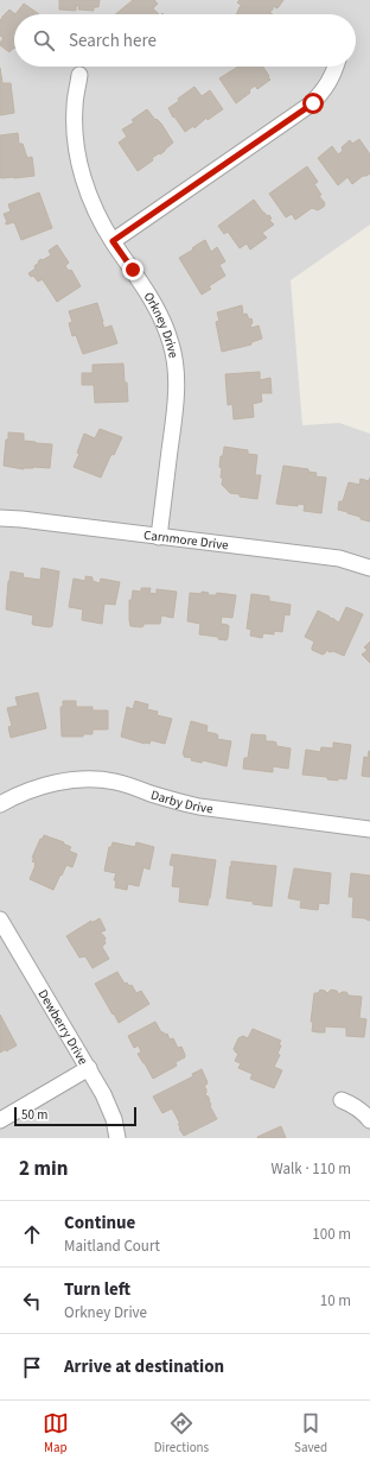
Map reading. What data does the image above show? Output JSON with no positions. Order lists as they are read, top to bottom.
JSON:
{
  "streets": {
    "street": [
      "Orkney Drive",
      "Carnmore Drive",
      "Darby Drive",
      "Dewberry Drive"
    ]
  },
  "crossings": [
    ["Orkney Drive", "Carnmore Drive"]
  ],
  "scale_bar": "50 m",
  "page": {
    "search": "Search here",
    "scale": "50 m",
    "heading": ["2 min", "Walk · 110 m"],
    "list": [
      ["Continue", "Maitland Court", "100 m"],
      ["Turn left", "Orkney Drive", "10 m"],
      "Arrive at destination"
    ],
    "nav": ["Map", "Directions", "Saved"]
  }
}
